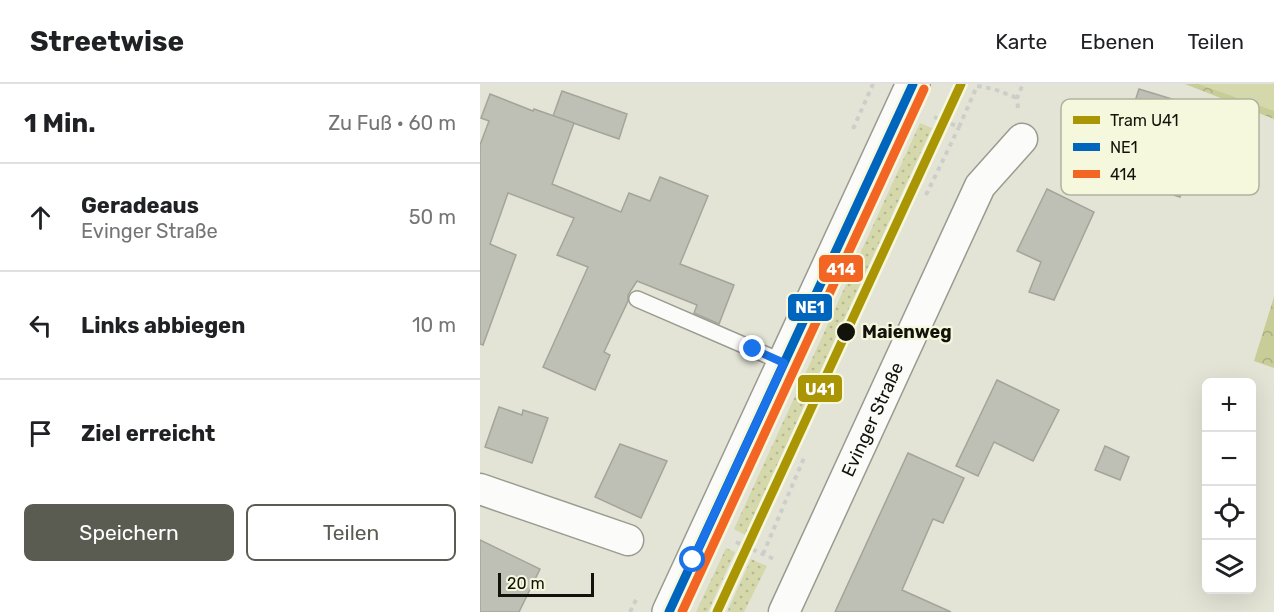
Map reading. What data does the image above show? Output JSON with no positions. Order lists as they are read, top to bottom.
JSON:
{
  "streets": {
    "street": ["Evinger Straße"]
  },
  "places": ["Maienweg"],
  "lines": ["tram line U41", "transit line NE1", "transit line 414"],
  "legend": ["Tram U41", "NE1", "414"],
  "scale_bar": "20 m",
  "page": {
    "header": "Streetwise",
    "nav": ["Karte", "Ebenen", "Teilen"],
    "heading": ["1 Min.", "Zu Fuß · 60 m"],
    "list": [
      ["Geradeaus", "Evinger Straße", "50 m"],
      ["Links abbiegen", "10 m"],
      "Ziel erreicht"
    ],
    "map_buttons": ["+", "−"],
    "buttons": ["Speichern", "Teilen"],
    "scale": "20 m"
  }
}
